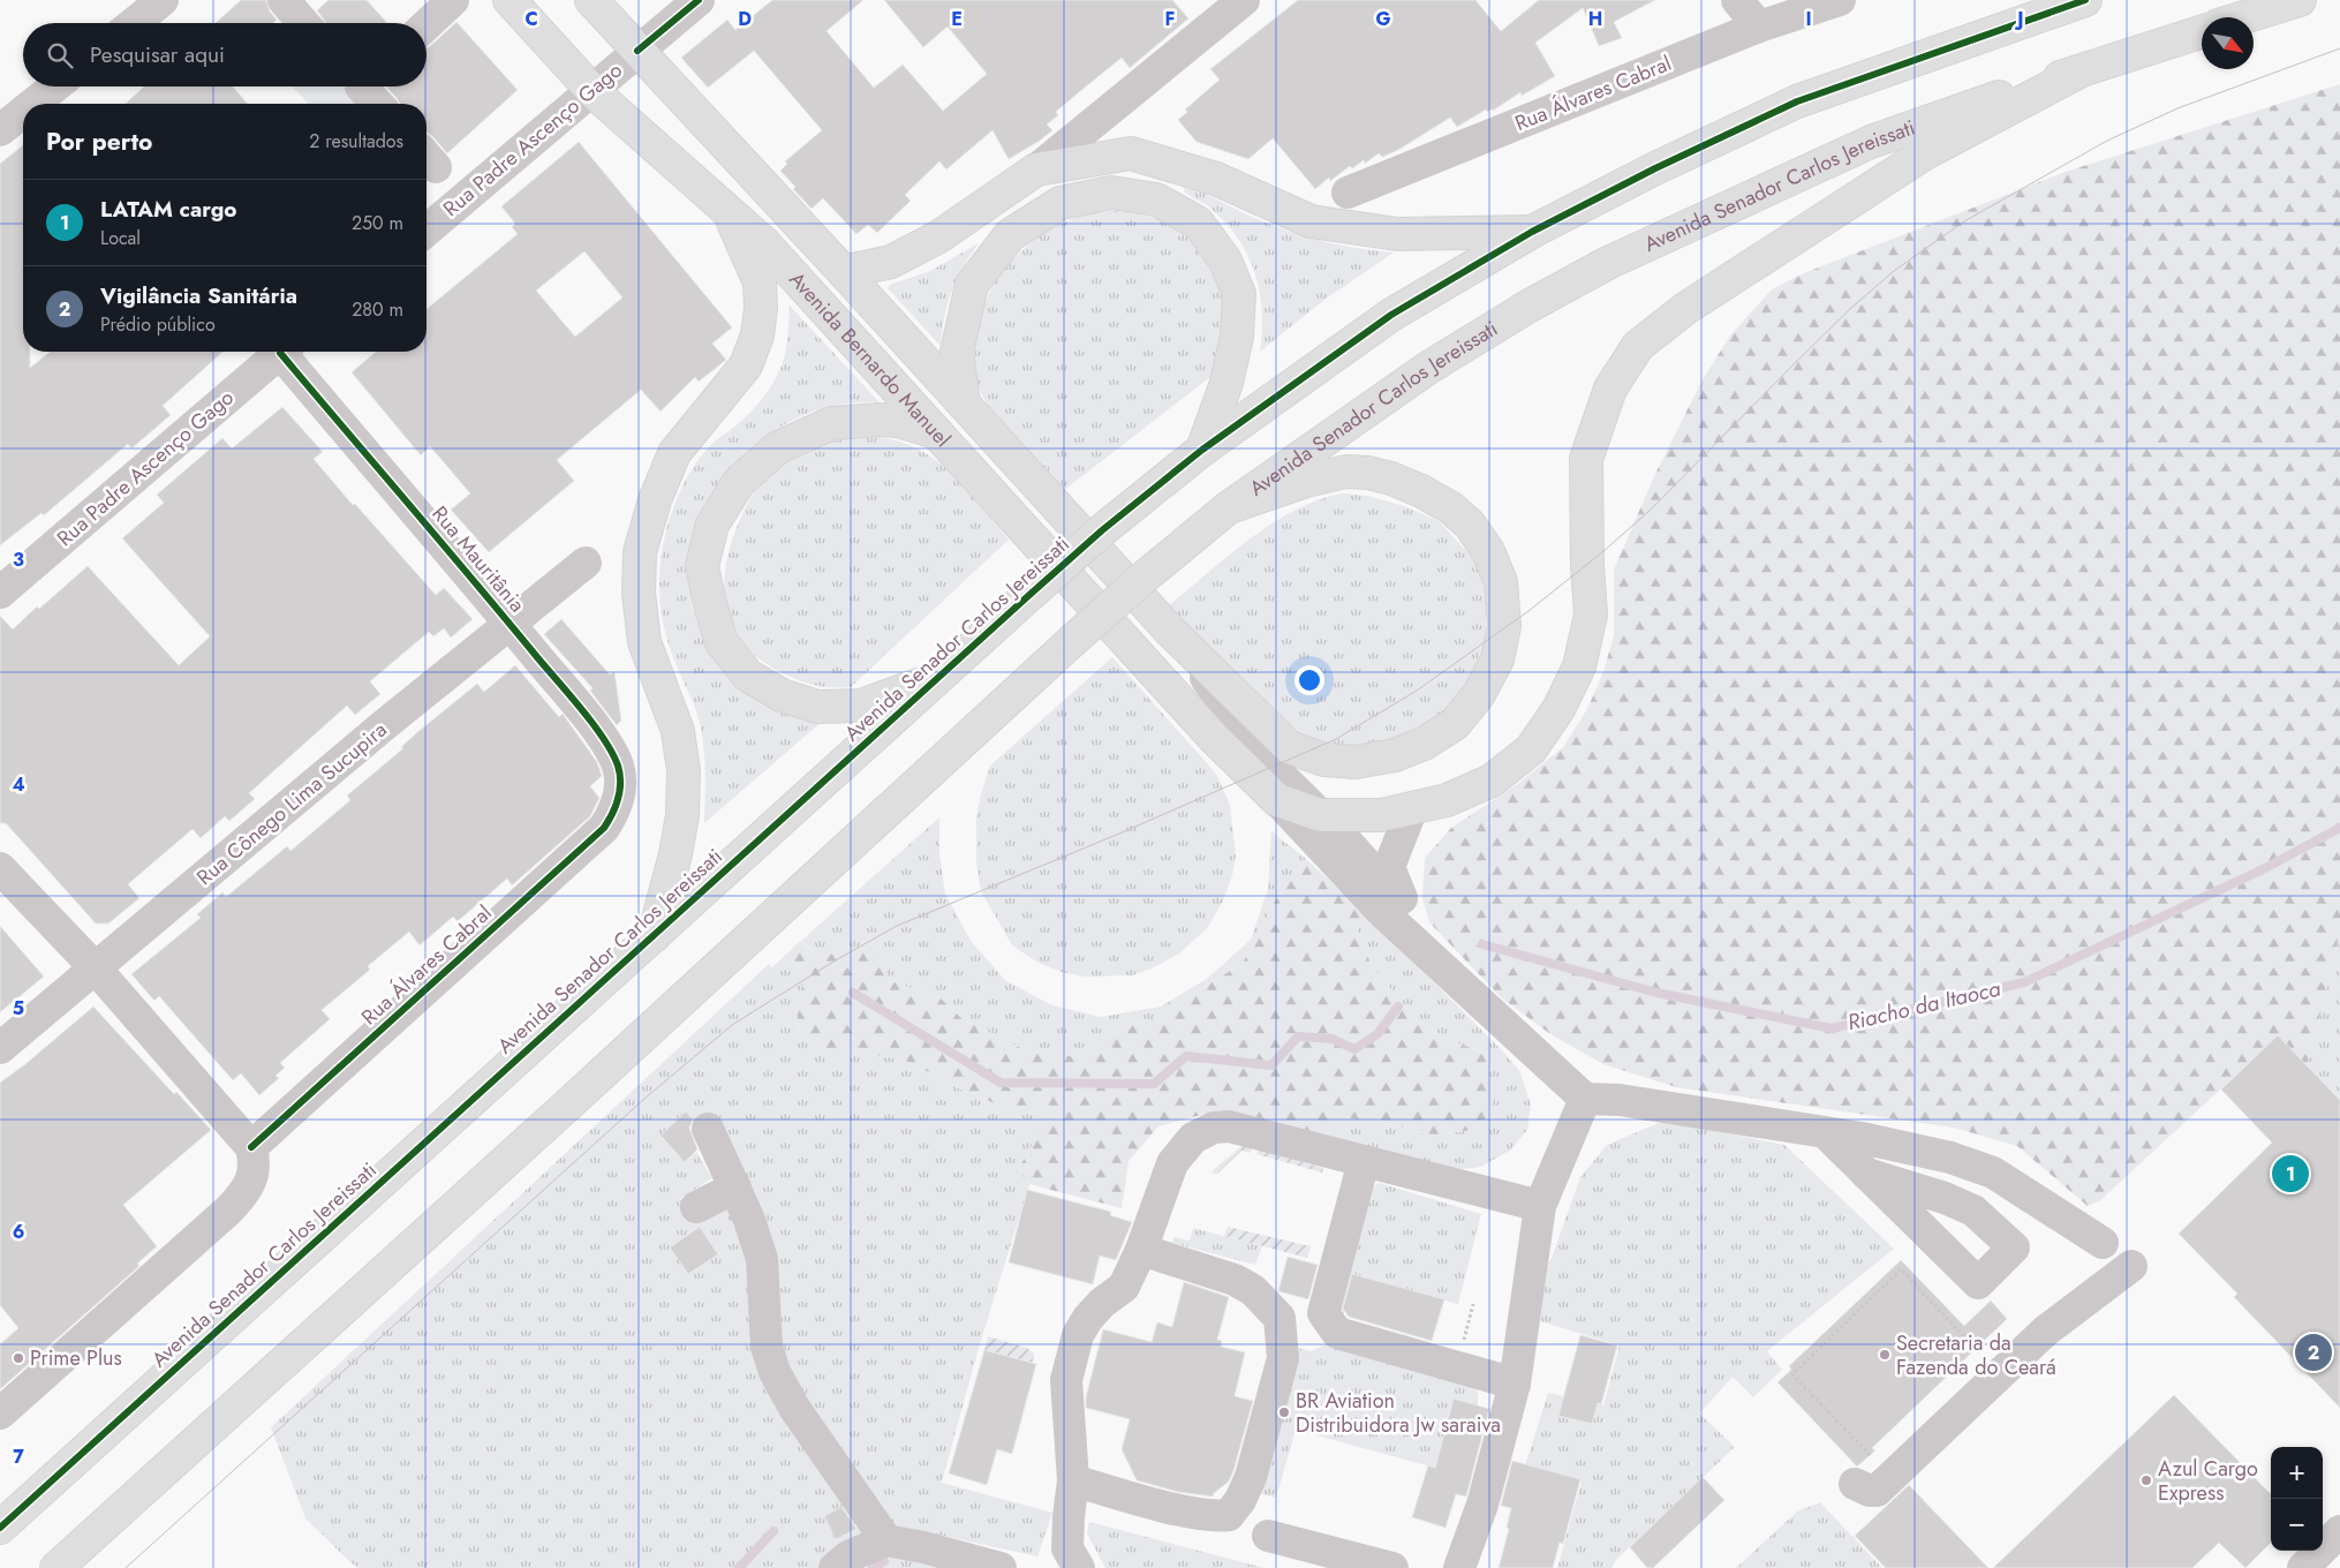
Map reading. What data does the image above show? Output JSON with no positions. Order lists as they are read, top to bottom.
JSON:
{
  "streets": {
    "main road": ["Avenida Senador Carlos Jereissati", "Avenida Bernardo Manuel"],
    "street": [
      "Rua Álvares Cabral",
      "Rua Padre Ascenço Gago",
      "Rua Mauritânia",
      "Rua Cônego Lima Sucupira"
    ]
  },
  "crossings": [
    ["Rua Álvares Cabral", "Rua Mauritânia"],
    ["Rua Padre Ascenço Gago", "Avenida Bernardo Manuel"],
    ["Avenida Senador Carlos Jereissati", "Avenida Bernardo Manuel"],
    ["Rua Mauritânia", "Rua Cônego Lima Sucupira"]
  ],
  "water": ["Riacho da Itaoca"],
  "places": [
    "Secretaria da Fazenda do Ceará",
    "Prime Plus",
    "BR Aviation Distribuidora Jw saraiva",
    "Azul Cargo Express"
  ],
  "north": "bottom right",
  "page": {
    "search": "Pesquisar aqui",
    "heading": ["Por perto", "2 resultados"],
    "list": [
      {
        "mark": "1",
        "name": "LATAM cargo",
        "note": "Local",
        "value": "250 m"
      },
      {
        "mark": "2",
        "name": "Vigilância Sanitária",
        "note": "Prédio público",
        "value": "280 m"
      }
    ],
    "pins": ["1", "2"],
    "map_buttons": ["+", "−"]
  },
  "grid": {
    "columns": [
      "C",
      "D",
      "E",
      "F",
      "G",
      "H",
      "I",
      "J"
    ],
    "rows": [
      "3",
      "4",
      "5",
      "6",
      "7"
    ]
  }
}
